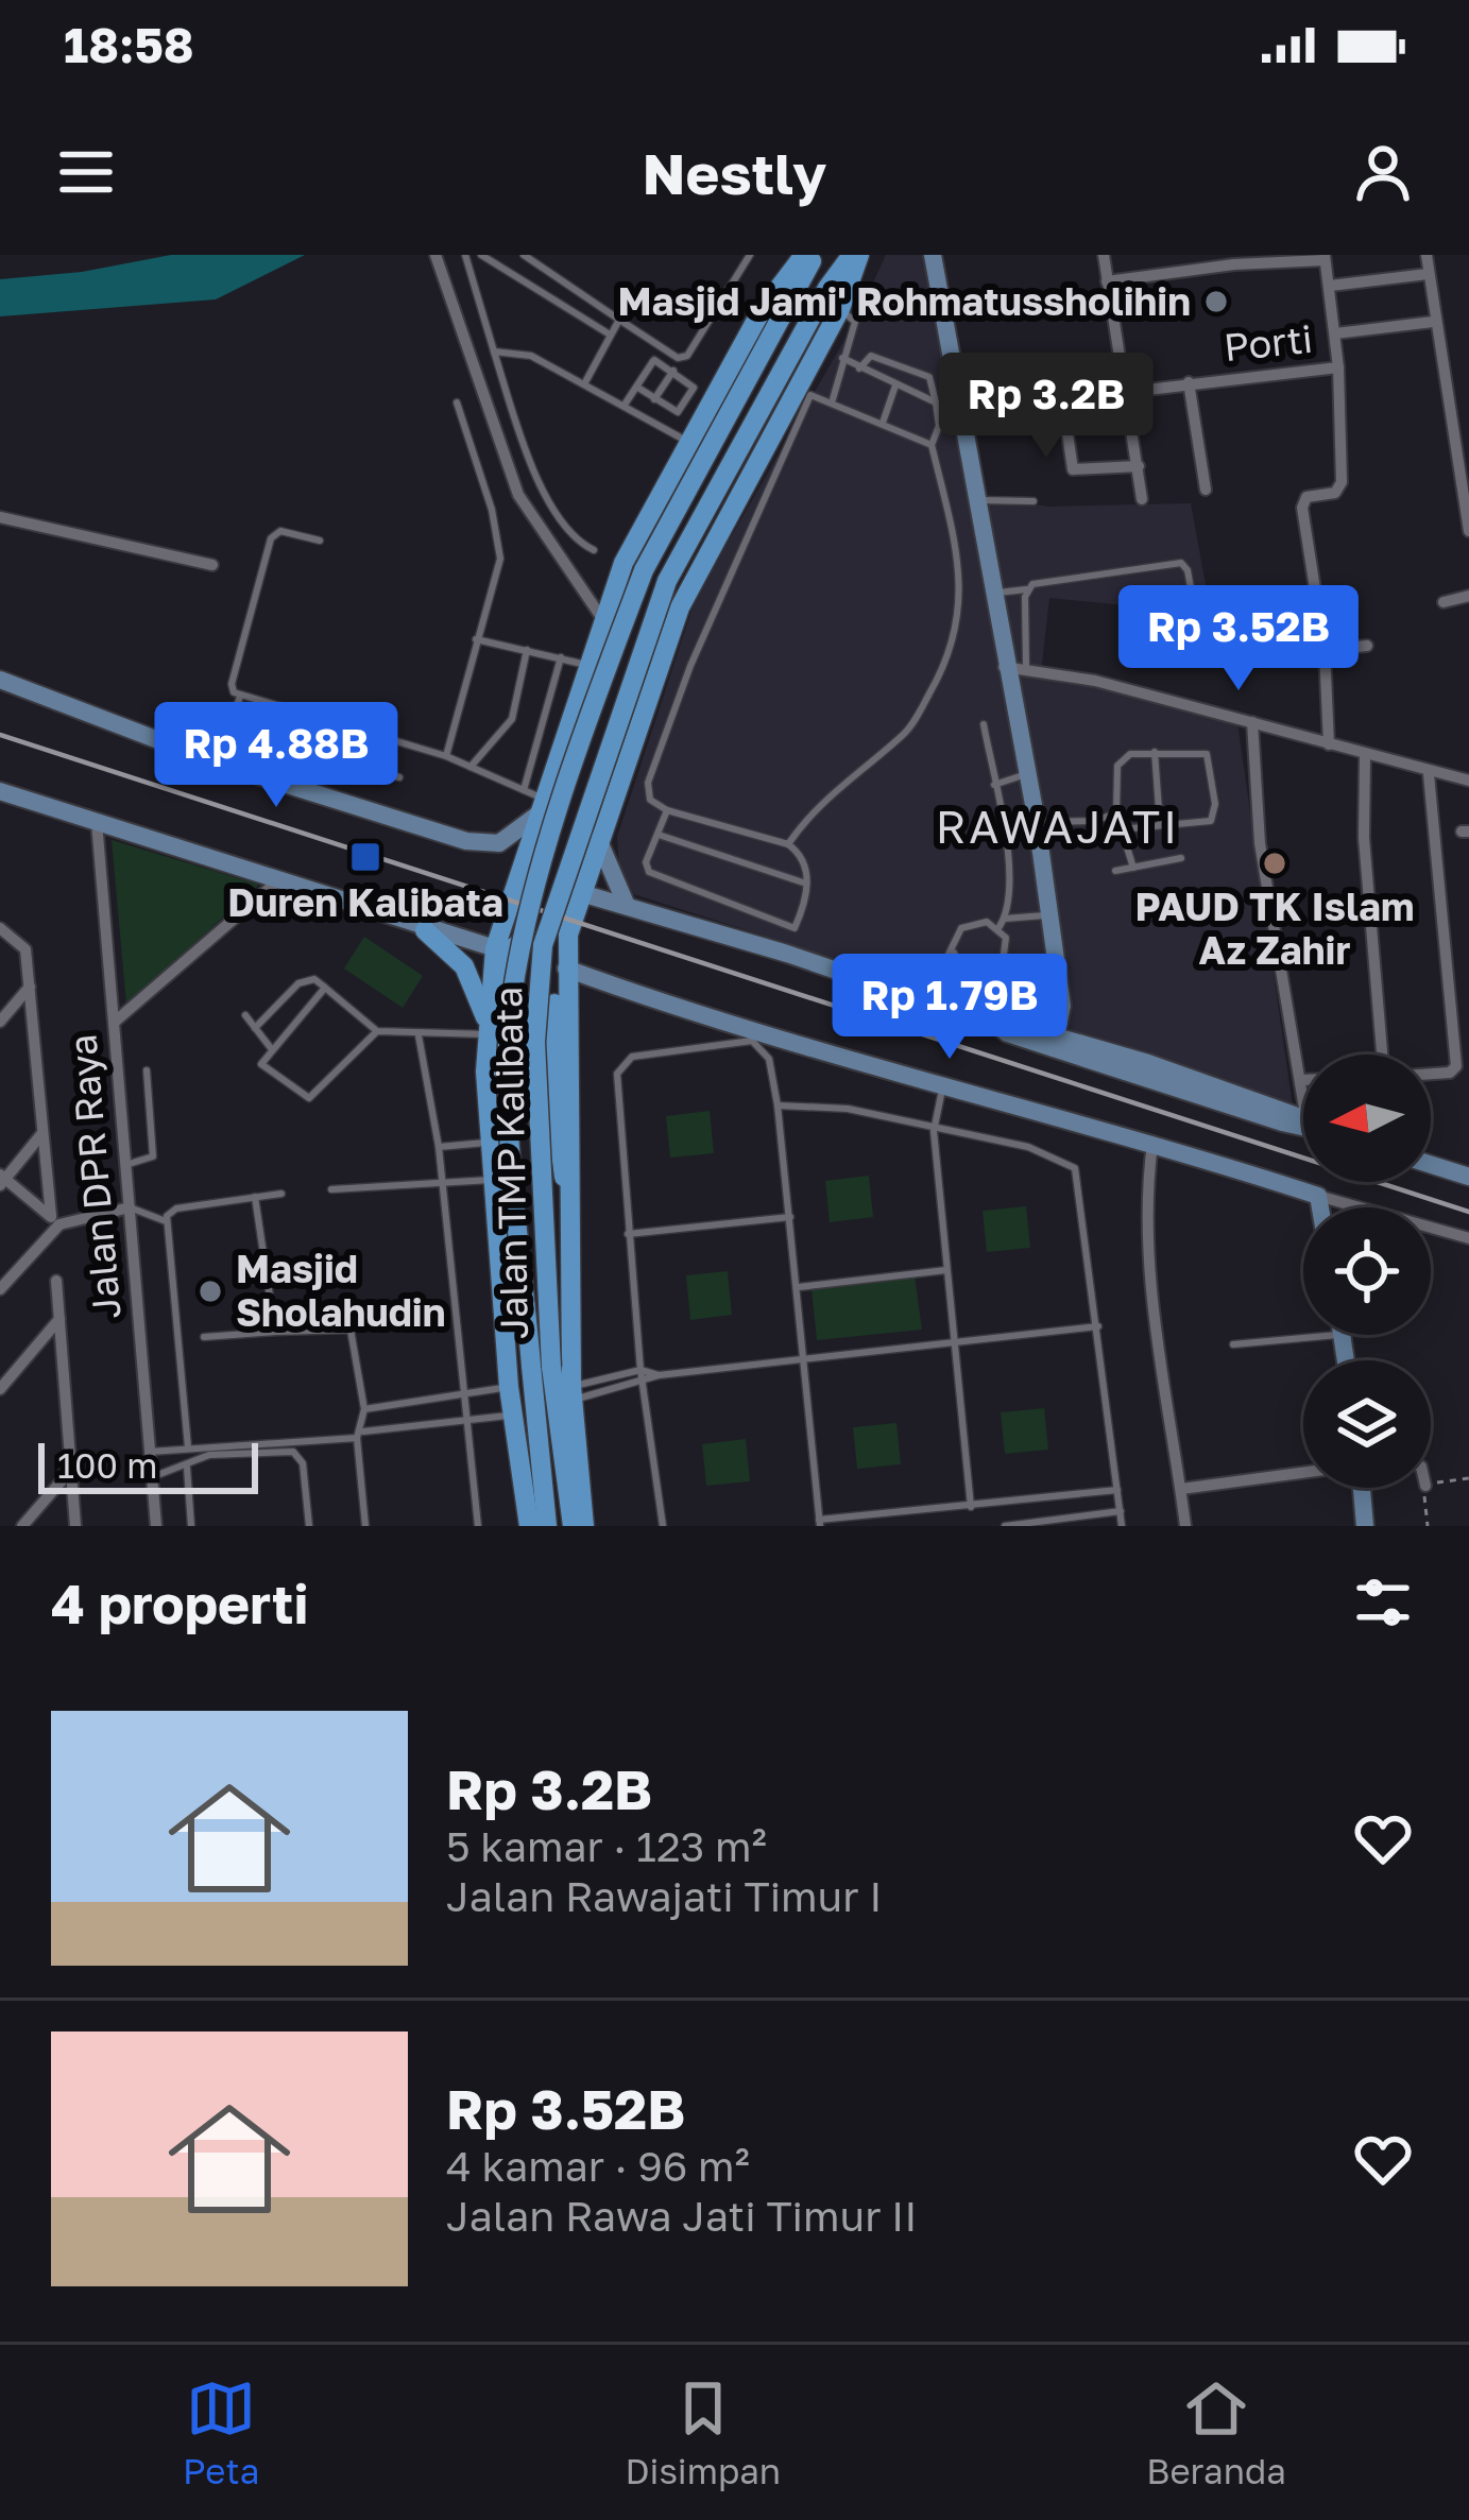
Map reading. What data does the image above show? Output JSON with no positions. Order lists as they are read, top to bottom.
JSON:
{
  "streets": {
    "main road": ["Jalan TMP Kalibata"],
    "street": ["Porti", "Jalan DPR Raya"]
  },
  "districts": ["RAWAJATI"],
  "places": {
    "other": ["Masjid Jami' Rohmatussholihin", "PAUD TK Islam Az Zahir", "Masjid Sholahudin"],
    "transit": ["Duren Kalibata"]
  },
  "scale_bar": "100 m",
  "north": "left",
  "page": {
    "status": "18:58",
    "header": "Nestly",
    "price": [
      "Rp 3.2B",
      "Rp 3.52B",
      "Rp 4.88B",
      "Rp 1.79B"
    ],
    "scale": "100 m",
    "heading": "4 properti",
    "list": [
      {
        "name": "Rp 3.2B",
        "note": "5 kamar · 123 m² · Jalan Rawajati Timur I"
      },
      {
        "name": "Rp 3.52B",
        "note": "4 kamar · 96 m² · Jalan Rawa Jati Timur II"
      }
    ],
    "tabs": ["Peta", "Disimpan", "Beranda"]
  }
}
